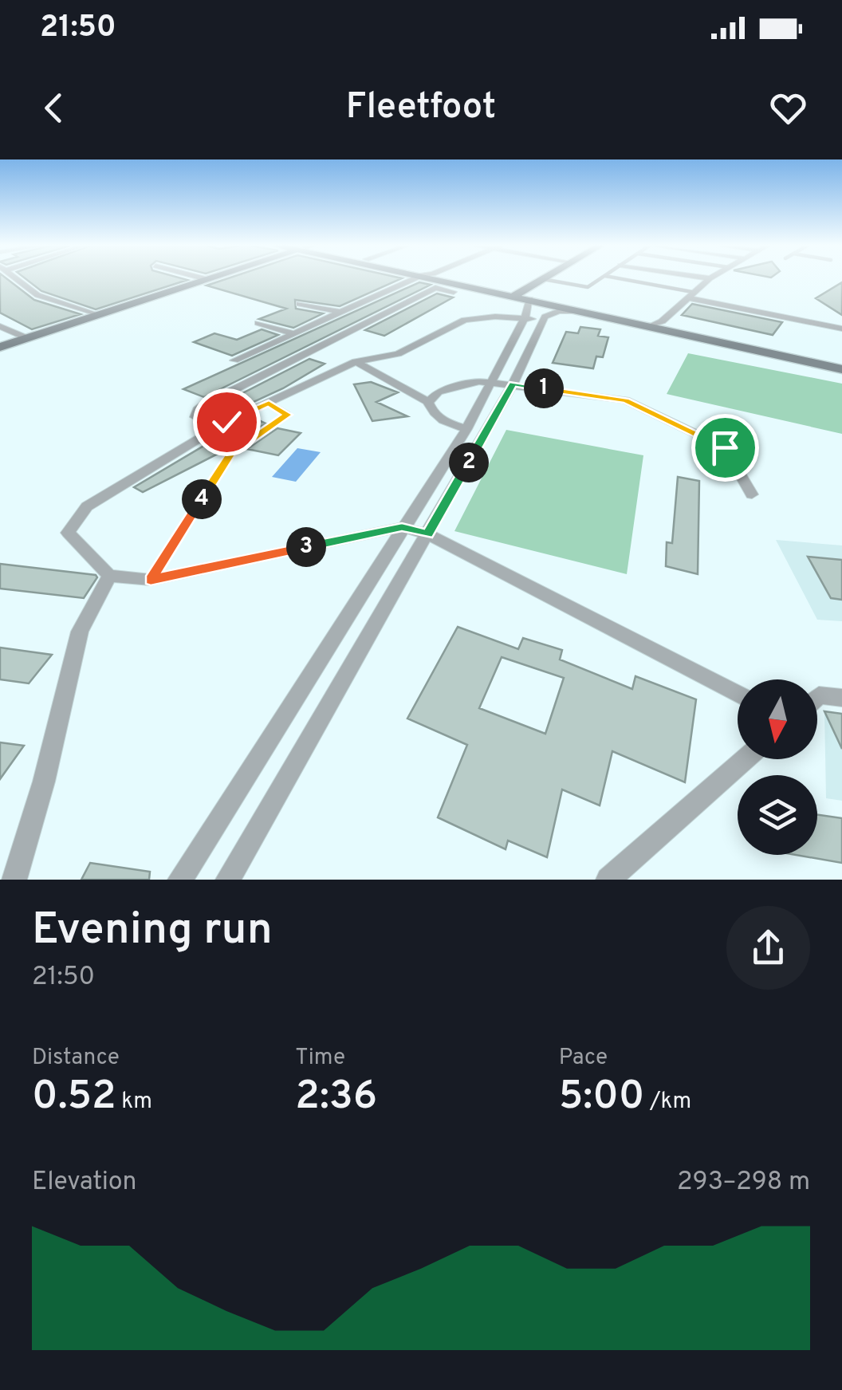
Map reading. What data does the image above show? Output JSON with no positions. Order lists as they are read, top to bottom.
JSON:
{
  "north": "bottom",
  "page": {
    "status": "21:50",
    "header": "Fleetfoot",
    "pins": [
      "1",
      "2",
      "4",
      "3"
    ],
    "heading": ["Evening run", "21:50"],
    "stats": [
      ["Distance", "0.52 km"],
      ["Time", "2:36"],
      ["Pace", "5:00 /km"]
    ],
    "chart": ["Elevation", "293–298 m"]
  }
}
